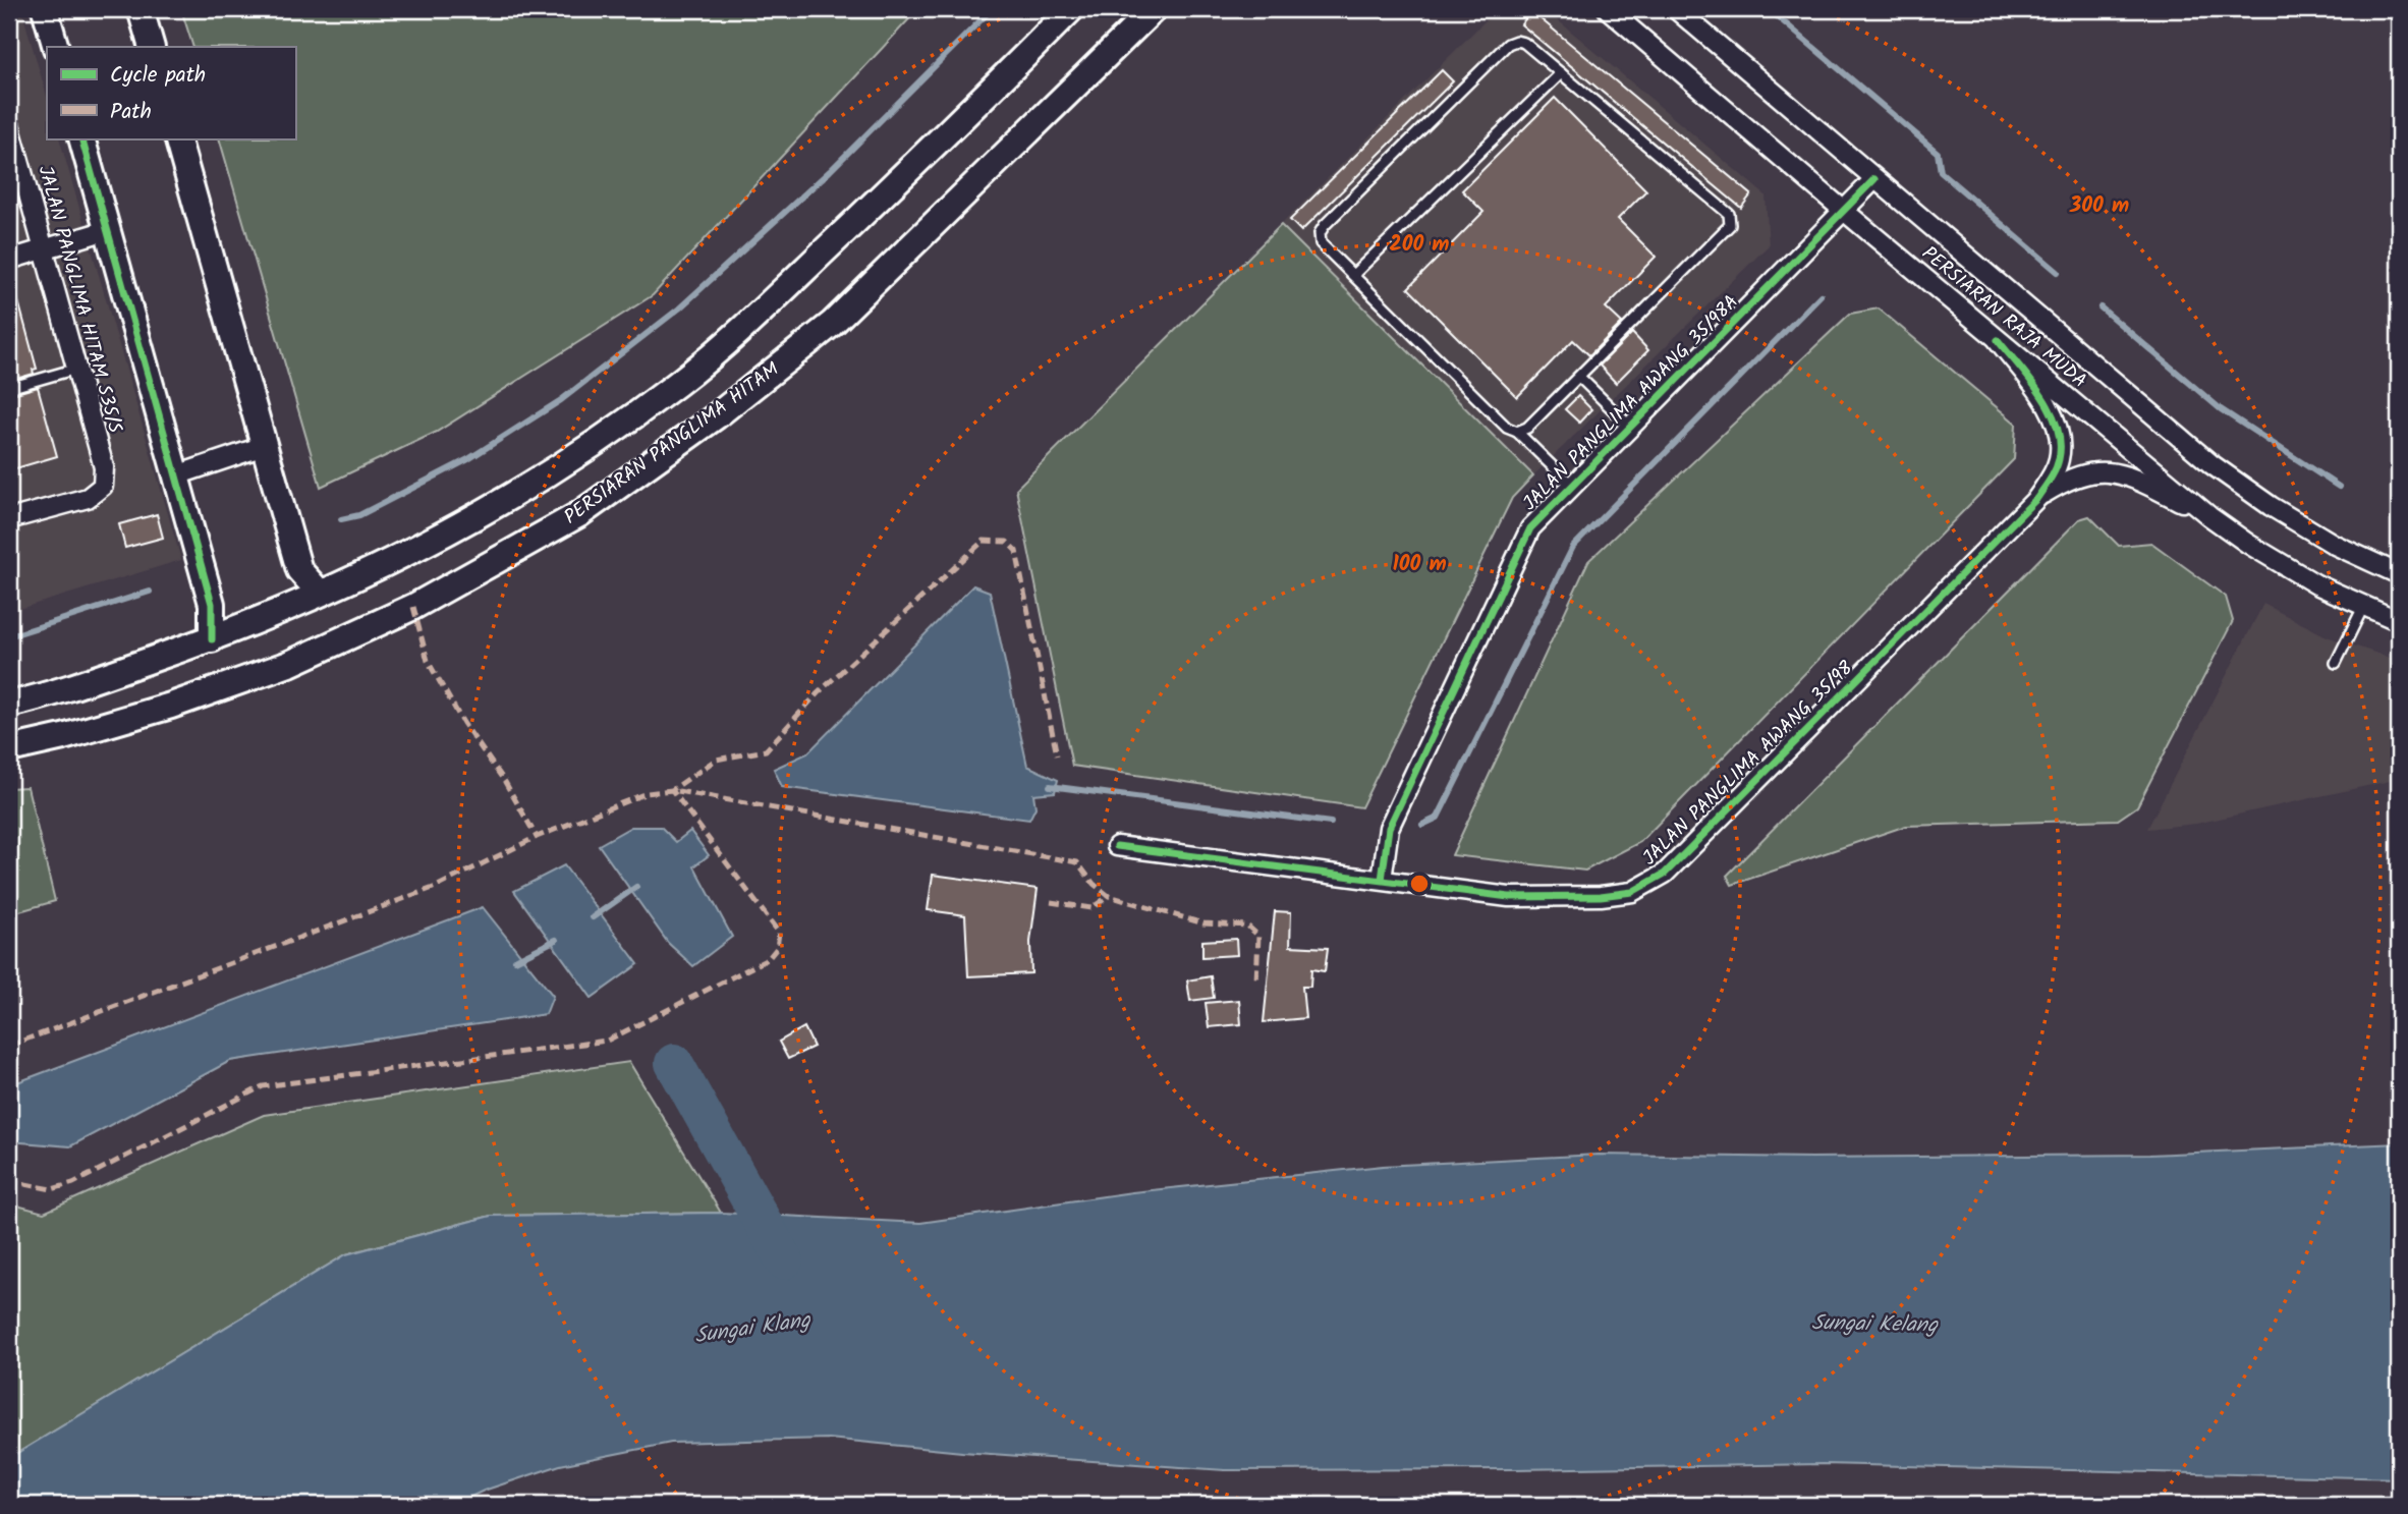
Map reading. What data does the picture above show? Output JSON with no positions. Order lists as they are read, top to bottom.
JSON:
{
  "streets": {
    "main road": ["PERSIARAN PANGLIMA HITAM"],
    "street": [
      "JALAN PANGLIMA HITAM S35/S",
      "PERSIARAN RAJA MUDA",
      "JALAN PANGLIMA AWANG 35/98A",
      "JALAN PANGLIMA AWANG 35/98"
    ]
  },
  "crossings": [
    ["PERSIARAN RAJA MUDA", "JALAN PANGLIMA AWANG 35/98A"],
    ["JALAN PANGLIMA AWANG 35/98A", "JALAN PANGLIMA AWANG 35/98"]
  ],
  "water": ["Sungai Kelang", "Sungai Klang"],
  "legend": ["Cycle path", "Path"],
  "rings": ["300 m", "200 m", "100 m"]
}
